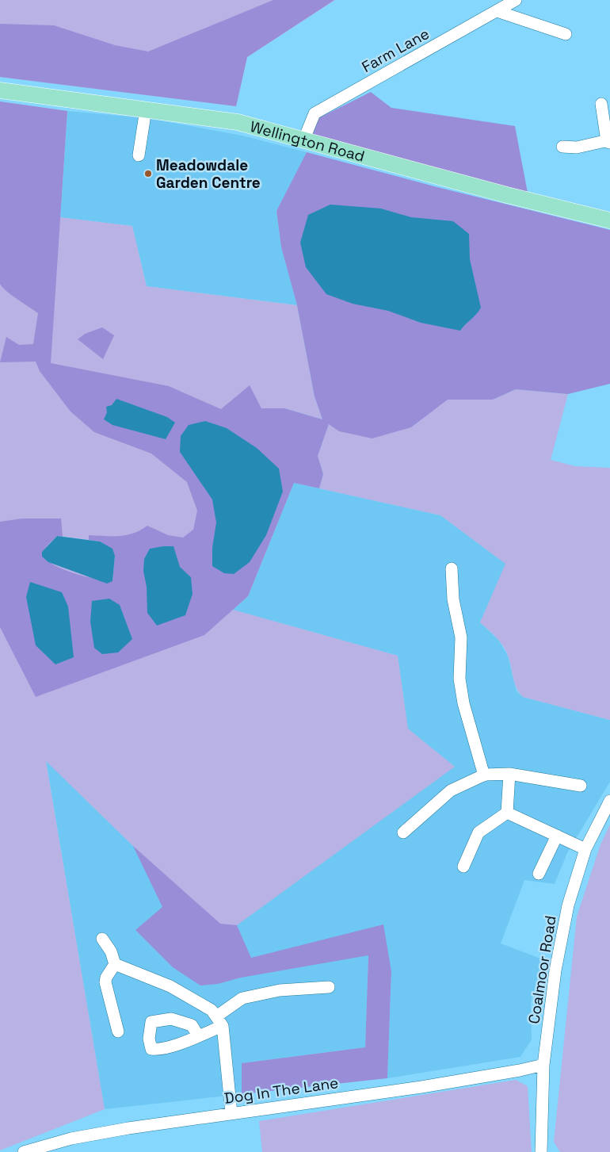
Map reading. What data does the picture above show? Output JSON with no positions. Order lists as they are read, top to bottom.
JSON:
{
  "streets": {
    "main road": ["Wellington Road"],
    "street": ["Farm Lane", "Coalmoor Road", "Dog In The Lane"]
  },
  "crossings": [
    ["Farm Lane", "Wellington Road"],
    ["Coalmoor Road", "Dog In The Lane"]
  ],
  "places": ["Meadowdale Garden Centre"]
}
